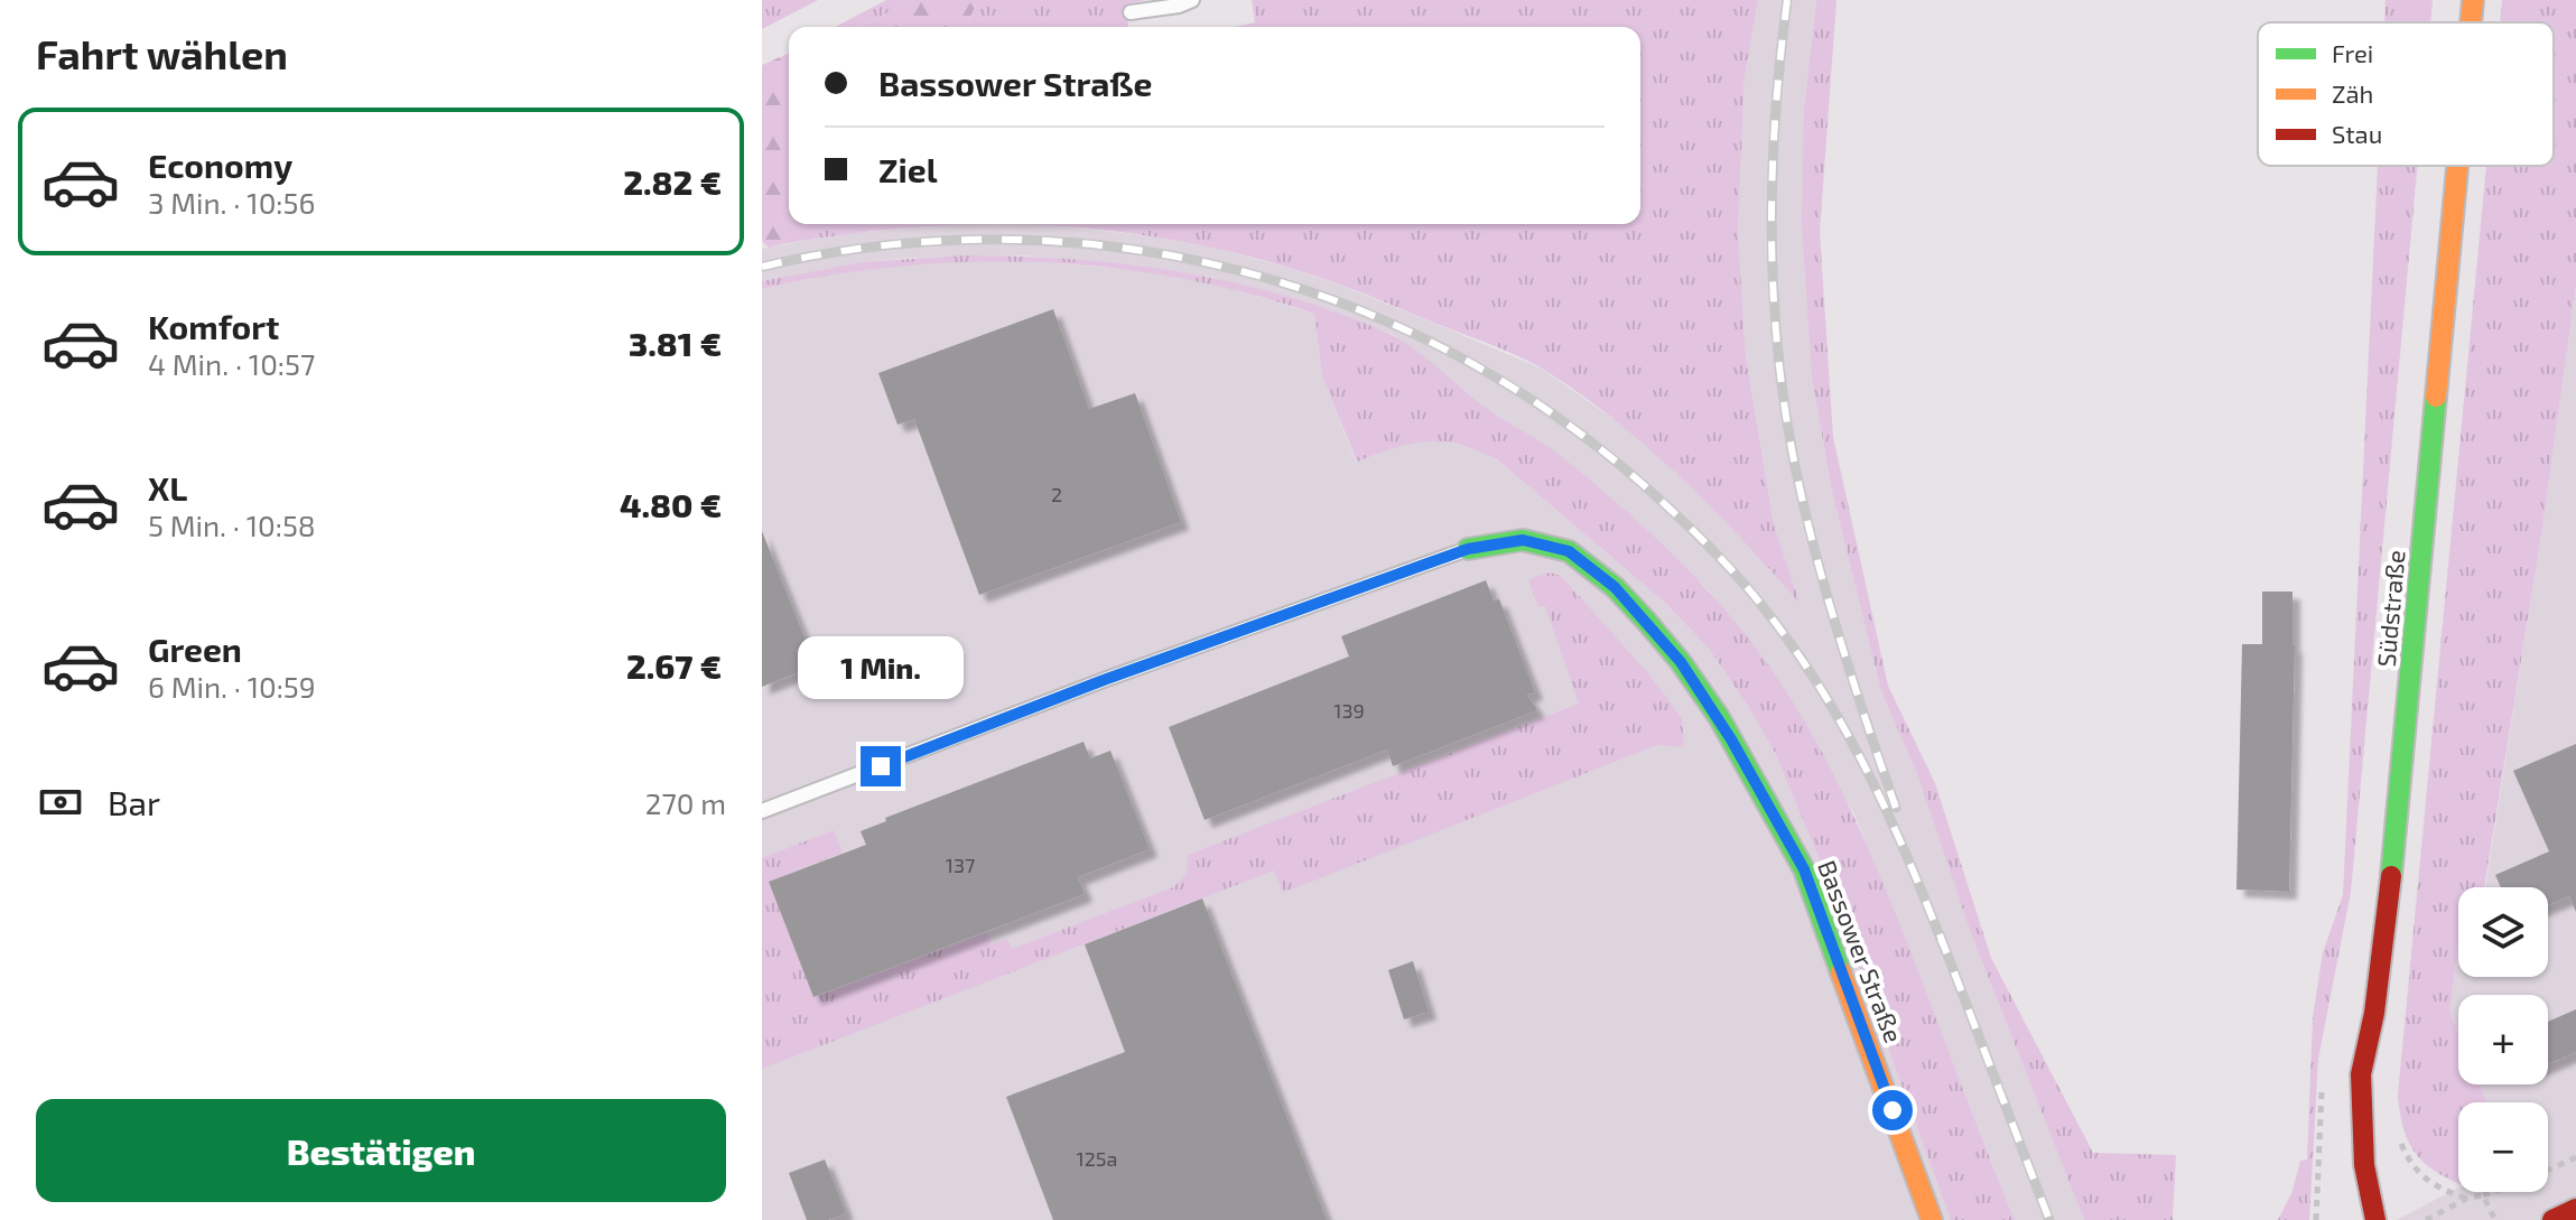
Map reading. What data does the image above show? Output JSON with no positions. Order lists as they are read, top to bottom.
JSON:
{
  "streets": {
    "street": ["Südstraße", "Bassower Straße"]
  },
  "house_numbers": [
    "2",
    "139",
    "137",
    "125a"
  ],
  "legend": ["Frei", "Zäh", "Stau"],
  "page": {
    "heading": "Fahrt wählen",
    "banner": ["Bassower Straße", "Ziel"],
    "list": [
      {
        "name": "Economy",
        "note": "3 Min. · 10:56",
        "value": "2.82 €"
      },
      {
        "name": "Komfort",
        "note": "4 Min. · 10:57",
        "value": "3.81 €"
      },
      {
        "name": "XL",
        "note": "5 Min. · 10:58",
        "value": "4.80 €"
      },
      {
        "name": "Green",
        "note": "6 Min. · 10:59",
        "value": "2.67 €"
      }
    ],
    "bubble": "1 Min.",
    "pay": ["Bar", "270 m"],
    "map_buttons": ["+", "−"],
    "buttons": "Bestätigen"
  }
}
